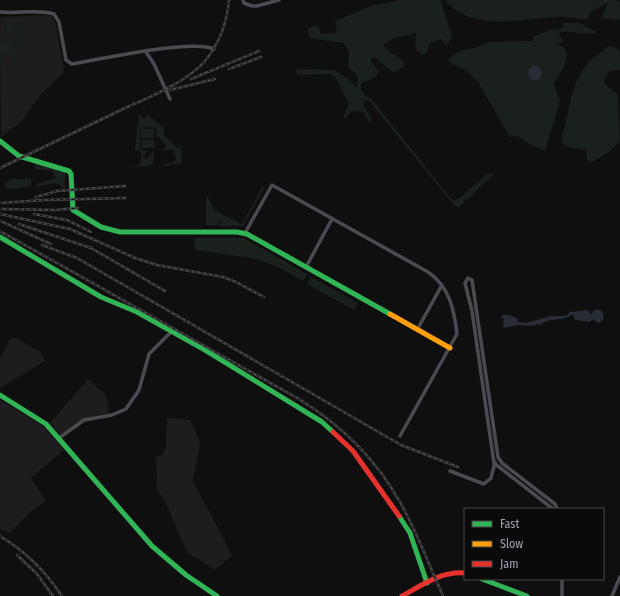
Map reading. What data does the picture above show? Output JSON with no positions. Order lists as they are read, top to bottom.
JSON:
{
  "legend": ["Fast", "Slow", "Jam"]
}
